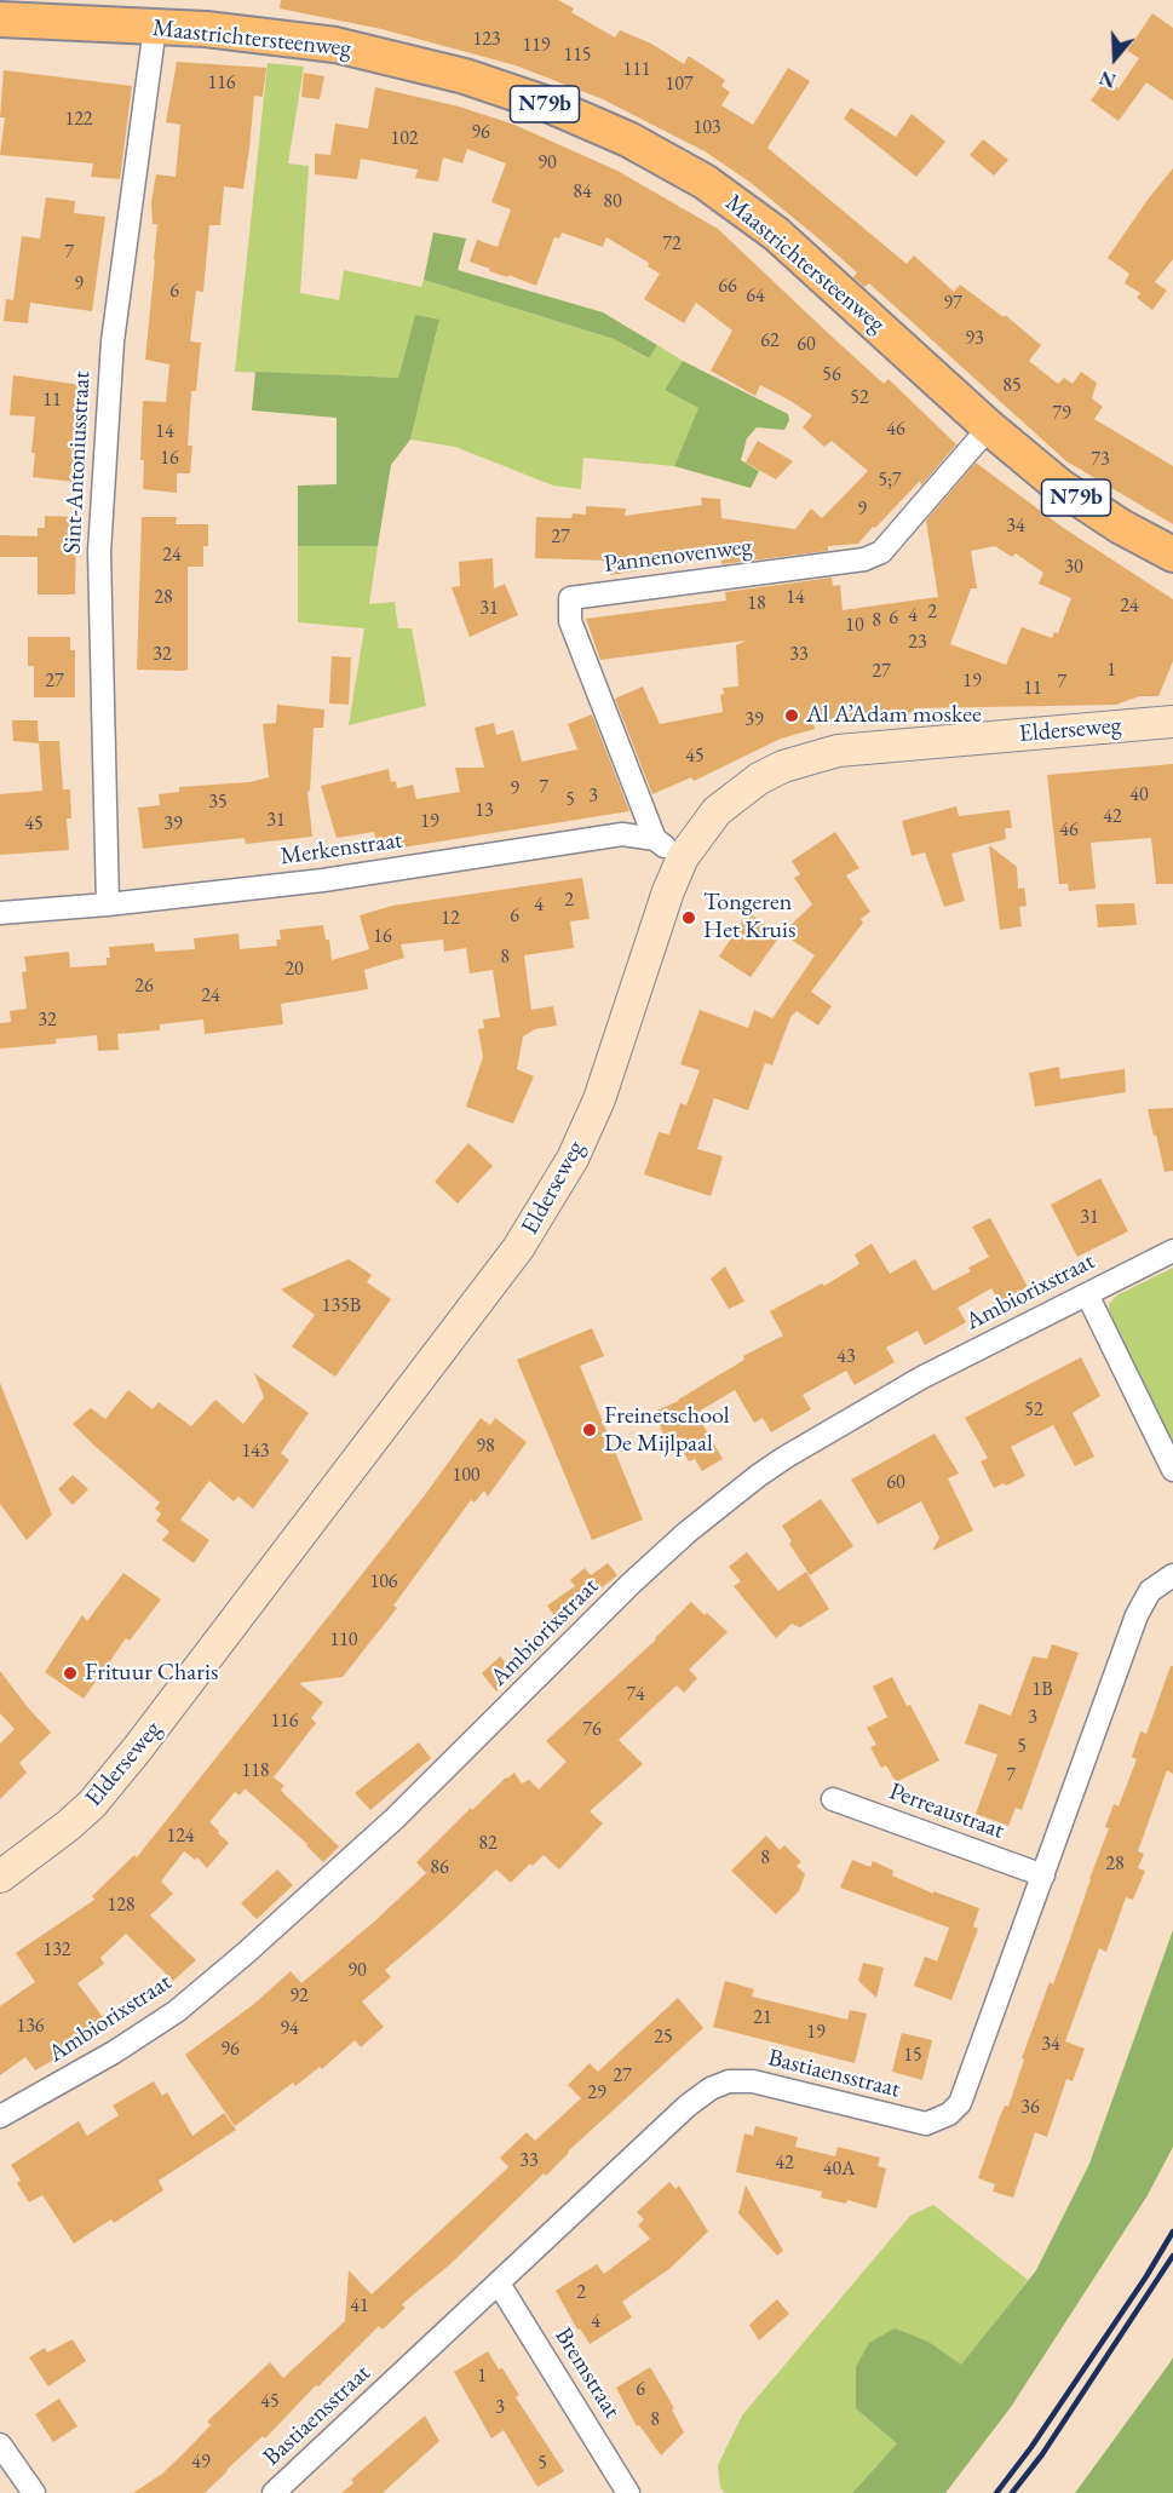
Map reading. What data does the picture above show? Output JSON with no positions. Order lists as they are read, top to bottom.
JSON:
{
  "streets": {
    "main road": ["Maastrichtersteenweg", "N79b", "Elderseweg"],
    "street": [
      "Sint-Antoniusstraat",
      "Pannenovenweg",
      "Merkenstraat",
      "Ambiorixstraat",
      "Perreaustraat",
      "Bastiaensstraat",
      "Bremstraat"
    ]
  },
  "crossings": [
    ["Maastrichtersteenweg", "Sint-Antoniusstraat"],
    ["Maastrichtersteenweg", "Pannenovenweg"],
    ["Sint-Antoniusstraat", "Merkenstraat"],
    ["Pannenovenweg", "Merkenstraat"],
    ["Elderseweg", "Merkenstraat"],
    ["Perreaustraat", "Bastiaensstraat"],
    ["Bastiaensstraat", "Bremstraat"]
  ],
  "places": [
    "Al A’Adam moskee",
    "Tongeren Het Kruis",
    "Freinetschool De Mijlpaal",
    "Frituur Charis"
  ],
  "house_numbers": [
    "123",
    "119",
    "115",
    "111",
    "116",
    "107",
    "122",
    "103",
    "96",
    "102",
    "90",
    "84",
    "80",
    "72",
    "7",
    "9",
    "66",
    "6",
    "64",
    "97",
    "93",
    "62",
    "60",
    "56",
    "85",
    "52",
    "11",
    "79",
    "46",
    "14",
    "16",
    "73",
    "5;7",
    "9",
    "34",
    "27",
    "24",
    "30",
    "28",
    "14",
    "18",
    "24",
    "31",
    "2",
    "4",
    "6",
    "8",
    "10",
    "23",
    "32",
    "33",
    "1",
    "27",
    "27",
    "19",
    "7",
    "11",
    "39",
    "45",
    "7",
    "9",
    "40",
    "3",
    "5",
    "35",
    "13",
    "42",
    "31",
    "19",
    "45",
    "39",
    "46",
    "2",
    "4",
    "6",
    "12",
    "16",
    "8",
    "20",
    "26",
    "24",
    "32",
    "31",
    "135B",
    "43",
    "52",
    "98",
    "143",
    "100",
    "60",
    "106",
    "110",
    "1B",
    "74",
    "3",
    "116",
    "76",
    "5",
    "118",
    "7",
    "124",
    "82",
    "8",
    "28",
    "86",
    "128",
    "132",
    "90",
    "92",
    "21",
    "136",
    "94",
    "19",
    "25",
    "34",
    "96",
    "15",
    "27",
    "29",
    "36",
    "33",
    "42",
    "40A",
    "2",
    "41",
    "4",
    "1",
    "6",
    "45",
    "3",
    "8",
    "49",
    "5"
  ],
  "north": "bottom"
}
